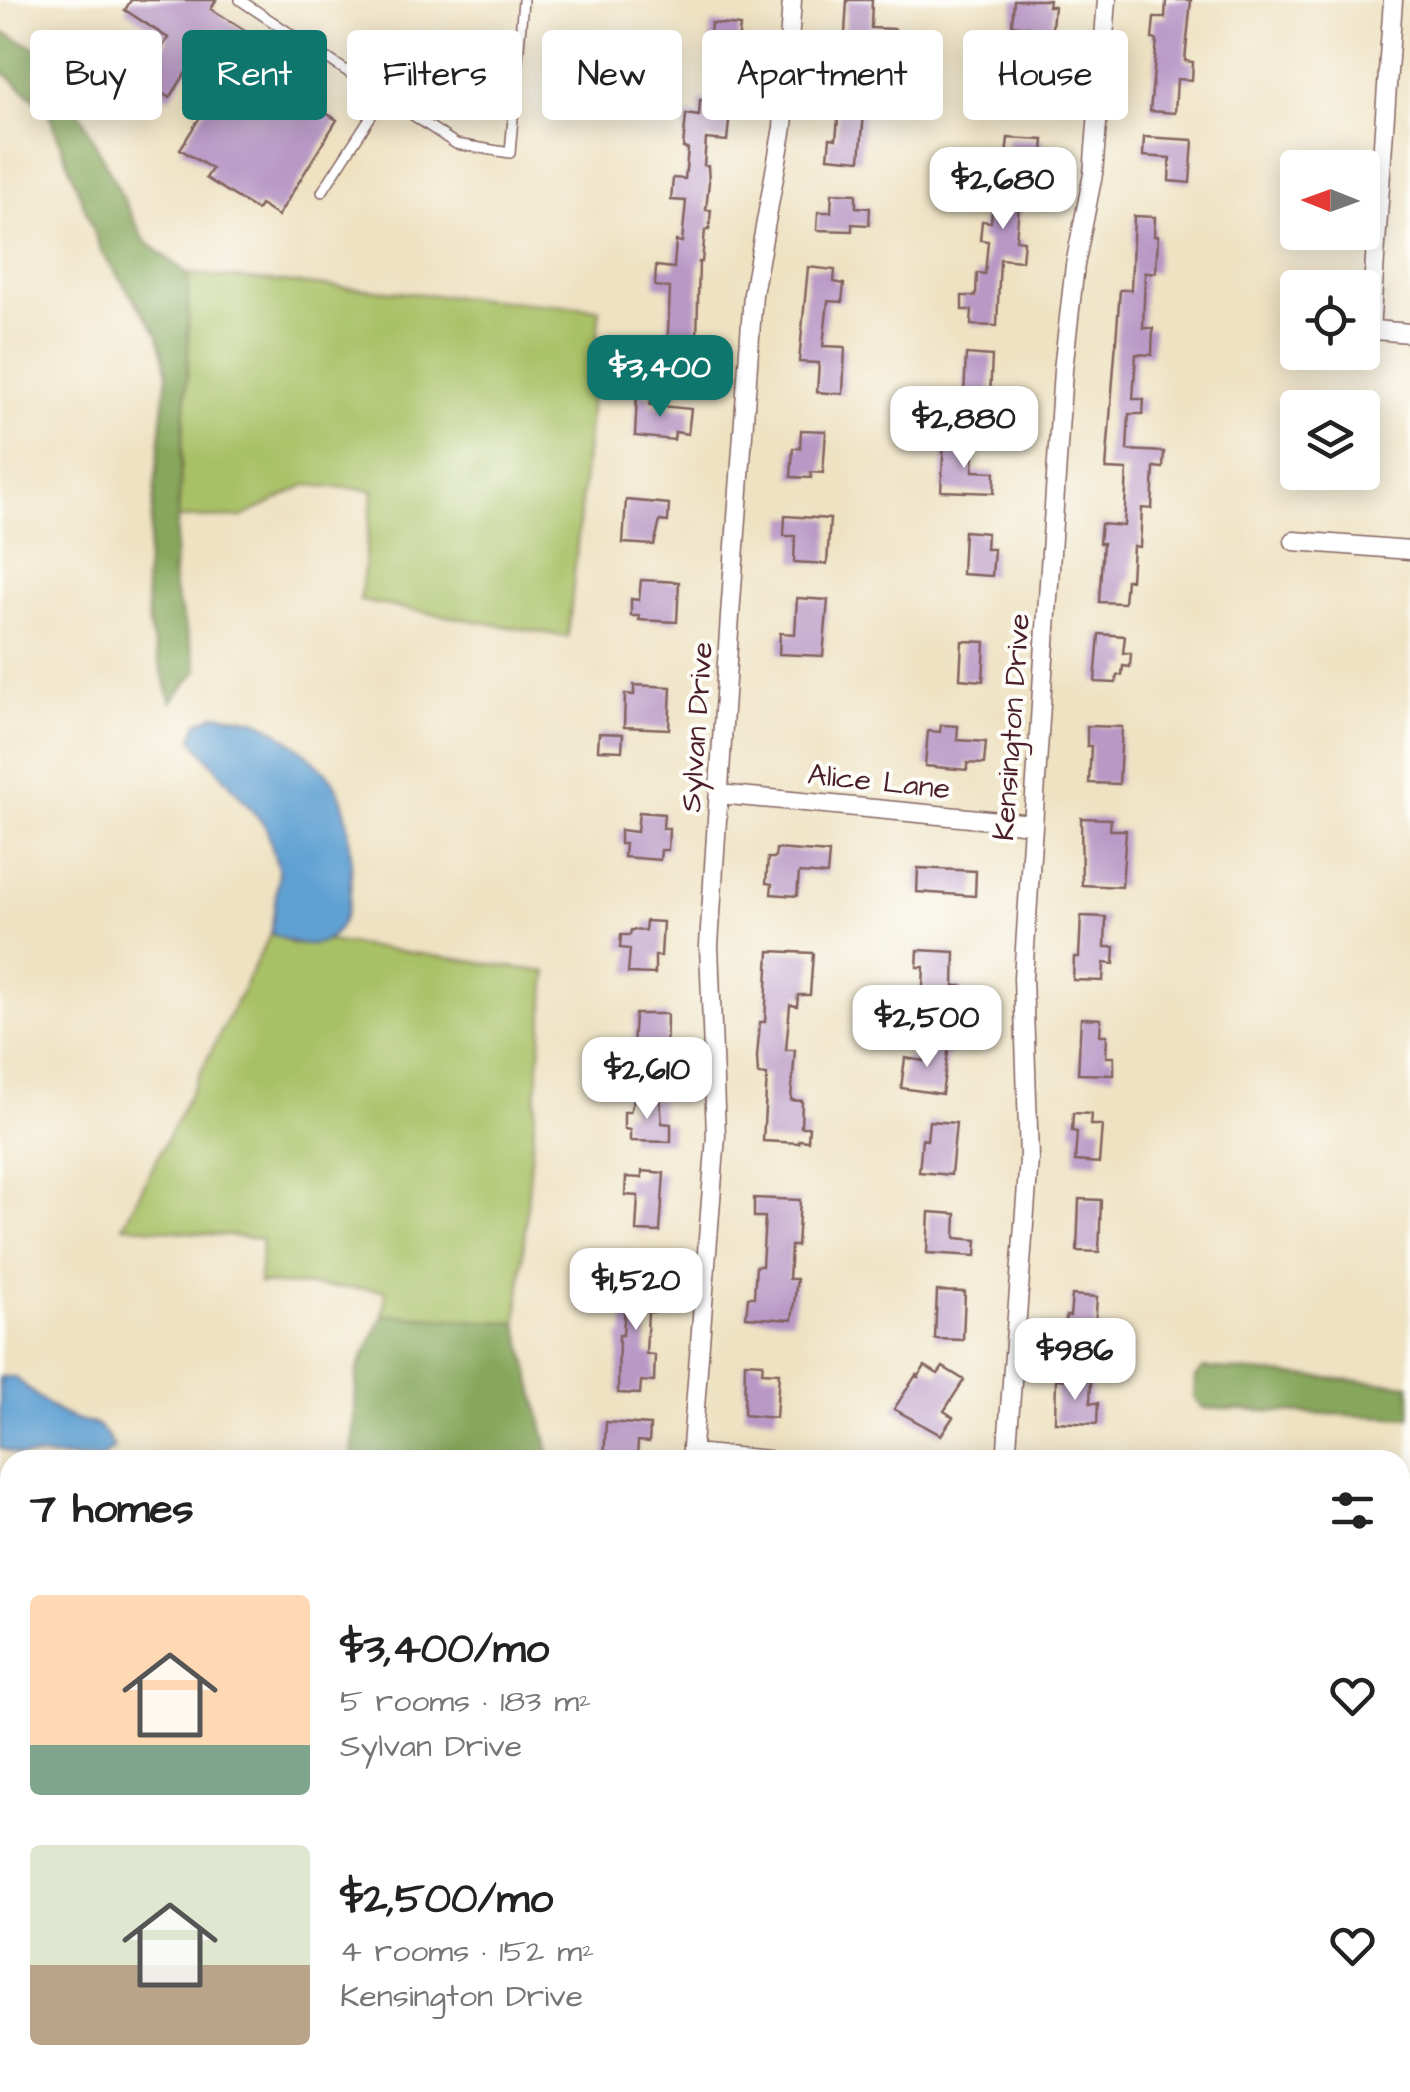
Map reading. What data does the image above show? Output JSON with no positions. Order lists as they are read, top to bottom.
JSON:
{
  "streets": {
    "street": ["Sylvan Drive", "Kensington Drive", "Alice Lane"]
  },
  "crossings": [
    ["Sylvan Drive", "Alice Lane"],
    ["Kensington Drive", "Alice Lane"]
  ],
  "north": "left",
  "page": {
    "chip": [
      "Buy",
      "Rent",
      "Filters",
      "New",
      "Apartment",
      "House"
    ],
    "price": [
      "$2,680",
      "$3,400",
      "$2,880",
      "$2,500",
      "$2,610",
      "$1,520",
      "$986"
    ],
    "heading": "7 homes",
    "list": [
      {
        "name": "$3,400/mo",
        "note": "5 rooms · 183 m² · Sylvan Drive"
      },
      {
        "name": "$2,500/mo",
        "note": "4 rooms · 152 m² · Kensington Drive"
      }
    ]
  }
}
